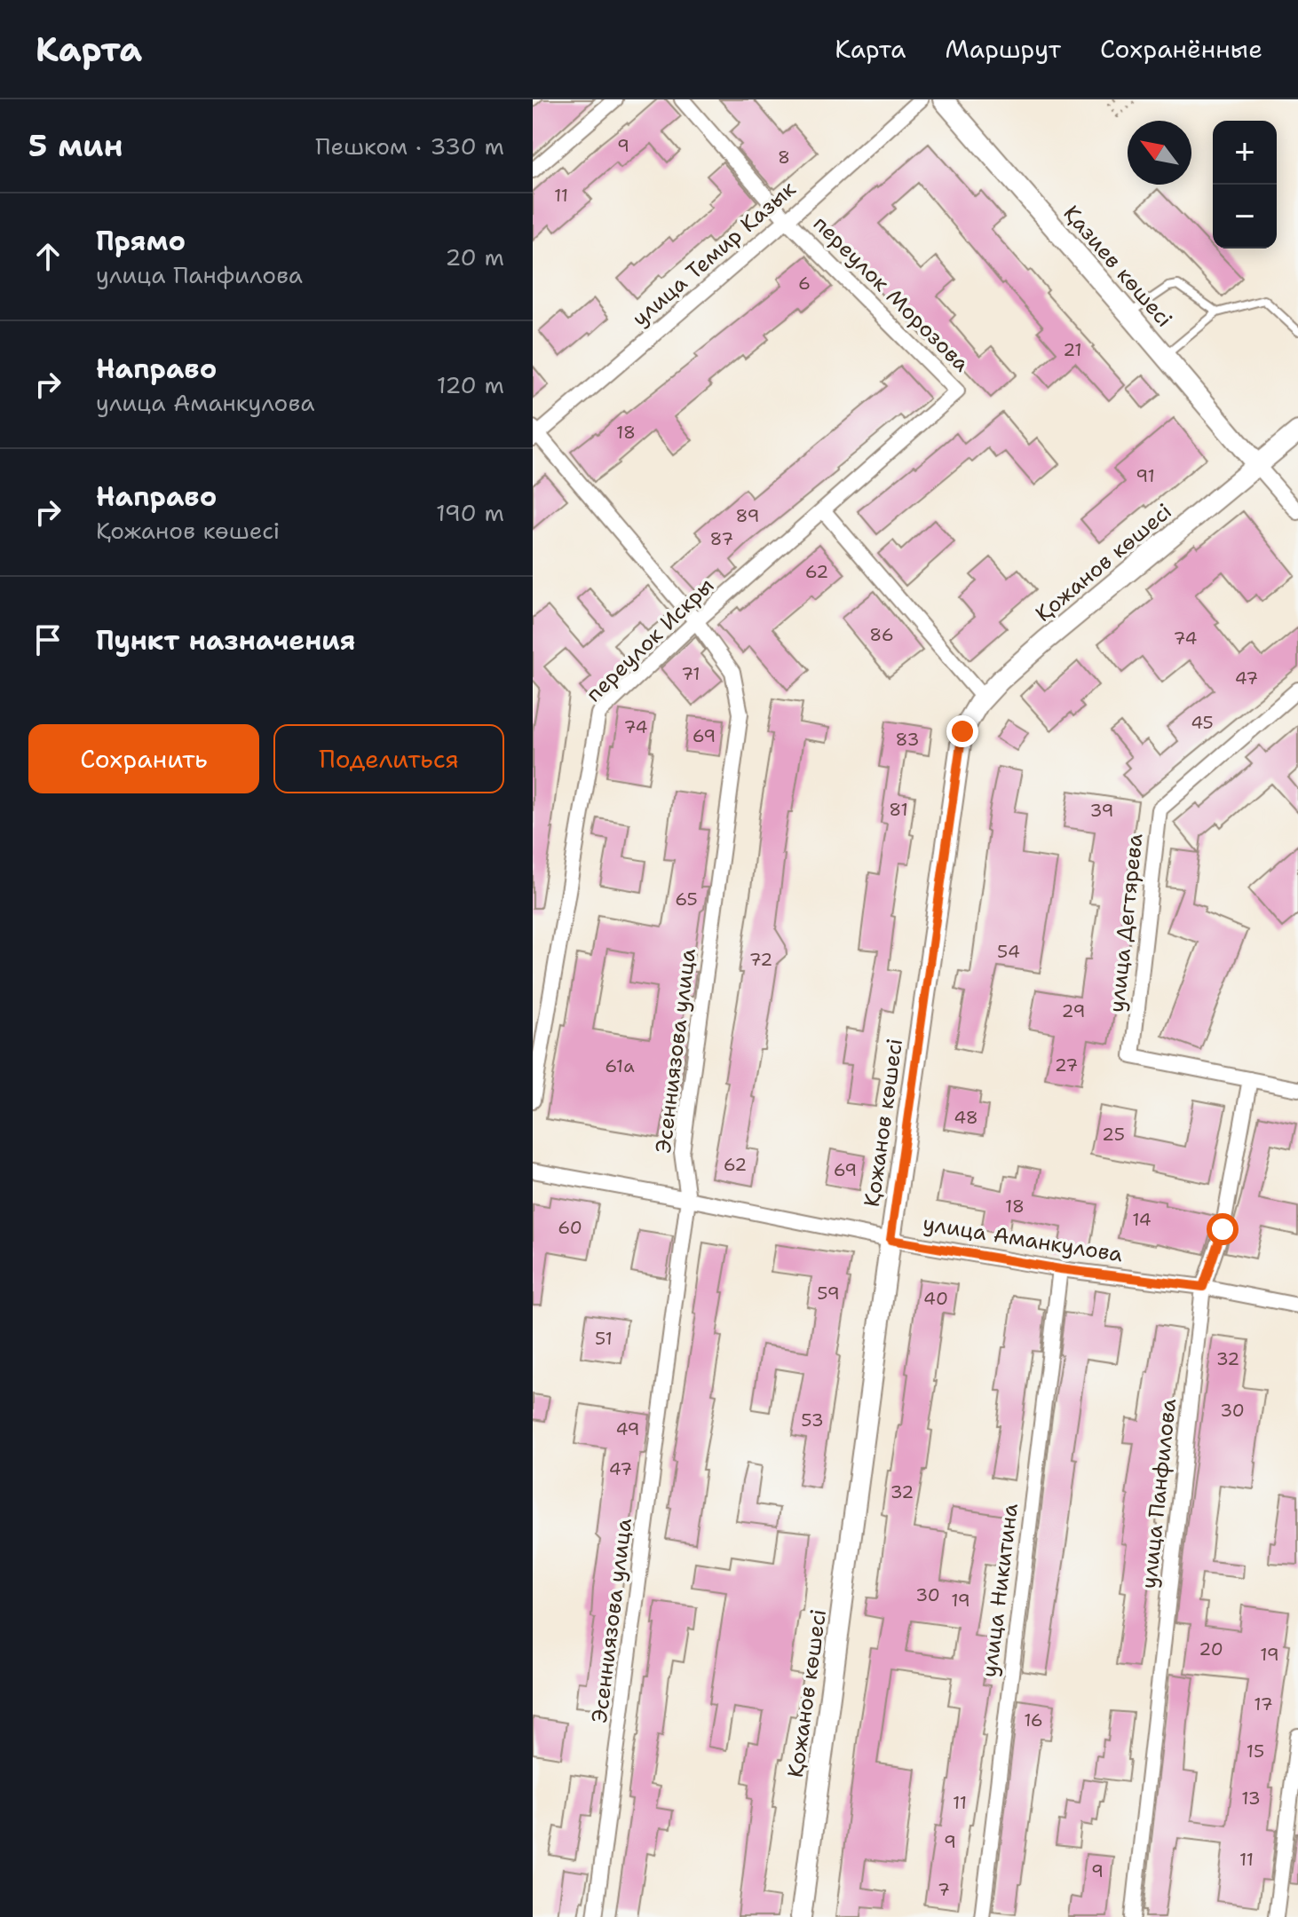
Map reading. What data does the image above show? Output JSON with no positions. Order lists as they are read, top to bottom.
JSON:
{
  "streets": {
    "main road": ["Қазиев көшесі", "Қожанов көшесі"],
    "street": [
      "улица Темир Казык",
      "переулок Морозова",
      "переулок Искры",
      "улица Дегтярева",
      "Эсенниязова улица",
      "улица Аманкулова",
      "улица Панфилова",
      "улица Никитина"
    ]
  },
  "crossings": [
    ["улица Темир Казык", "переулок Морозова"],
    ["улица Темир Казык", "Эсенниязова улица"],
    ["Қазиев көшесі", "Қожанов көшесі"],
    ["переулок Морозова", "переулок Искры"],
    ["Қожанов көшесі", "улица Аманкулова"],
    ["переулок Искры", "Эсенниязова улица"],
    ["улица Дегтярева", "улица Панфилова"],
    ["Эсенниязова улица", "улица Аманкулова"],
    ["улица Аманкулова", "улица Панфилова"],
    ["улица Аманкулова", "улица Никитина"]
  ],
  "house_numbers": [
    "9",
    "8",
    "11",
    "6",
    "21",
    "18",
    "91",
    "89",
    "87",
    "62",
    "86",
    "74",
    "71",
    "47",
    "45",
    "74",
    "69",
    "83",
    "81",
    "39",
    "65",
    "54",
    "72",
    "29",
    "27",
    "61а",
    "48",
    "25",
    "62",
    "69",
    "18",
    "14",
    "60",
    "59",
    "40",
    "51",
    "32",
    "30",
    "53",
    "49",
    "47",
    "32",
    "30",
    "19",
    "20",
    "19",
    "17",
    "16",
    "15",
    "13",
    "11",
    "9",
    "11",
    "9",
    "7"
  ],
  "north": "top left",
  "page": {
    "header": "Карта",
    "nav": ["Карта", "Маршрут", "Сохранённые"],
    "heading": ["5 мин", "Пешком · 330 m"],
    "map_buttons": ["+", "−"],
    "list": [
      ["Прямо", "улица Панфилова", "20 m"],
      ["Направо", "улица Аманкулова", "120 m"],
      ["Направо", "Қожанов көшесі", "190 m"],
      "Пункт назначения"
    ],
    "buttons": ["Сохранить", "Поделиться"]
  }
}
